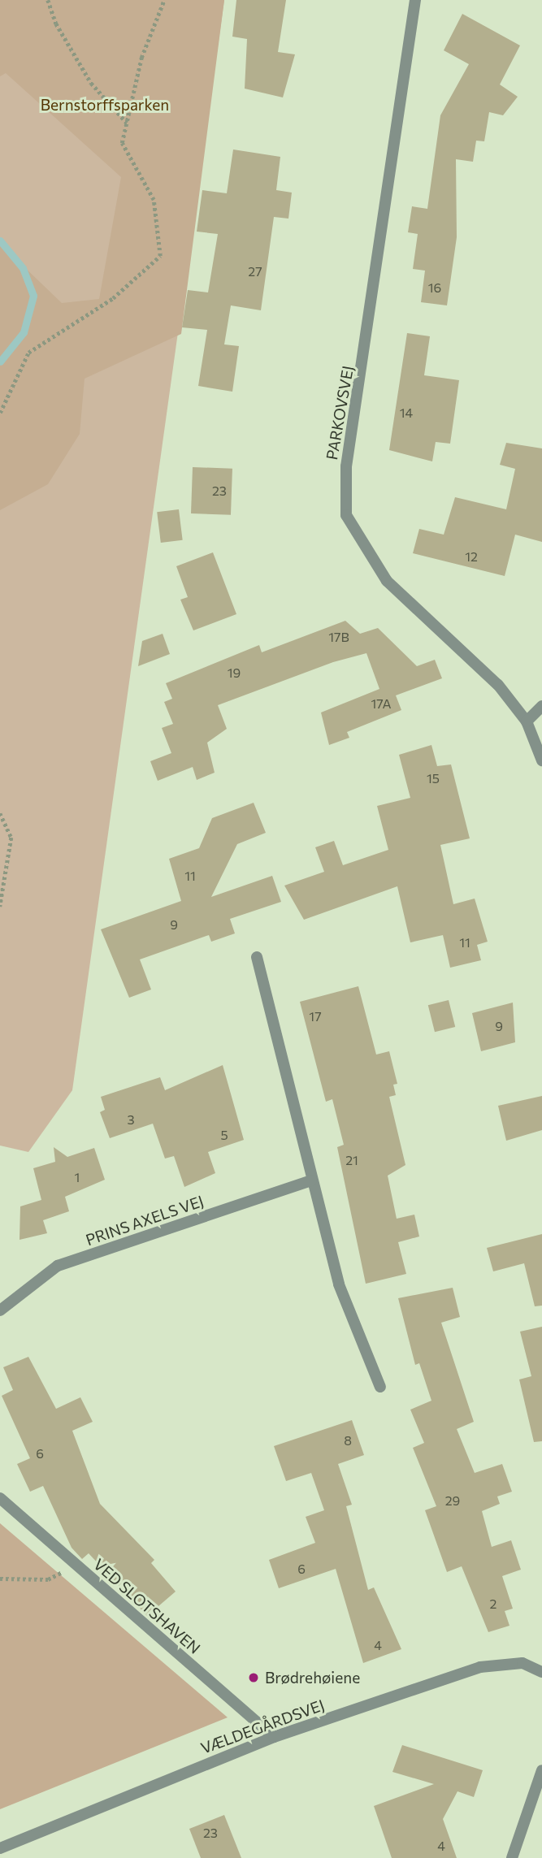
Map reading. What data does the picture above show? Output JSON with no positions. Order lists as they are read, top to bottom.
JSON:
{
  "streets": {
    "street": [
      "PARKOVSVEJ",
      "PRINS AXELS VEJ",
      "VED SLOTSHAVEN",
      "VÆLDEGÅRDSVEJ"
    ]
  },
  "crossings": [
    ["VED SLOTSHAVEN", "VÆLDEGÅRDSVEJ"]
  ],
  "parks": ["Bernstorffsparken"],
  "places": ["Brødrehøiene"],
  "house_numbers": [
    "27",
    "16",
    "14",
    "23",
    "12",
    "17B",
    "19",
    "17A",
    "15",
    "11",
    "9",
    "11",
    "17",
    "9",
    "3",
    "5",
    "21",
    "1",
    "8",
    "6",
    "29",
    "6",
    "2",
    "4",
    "23",
    "4"
  ]
}
